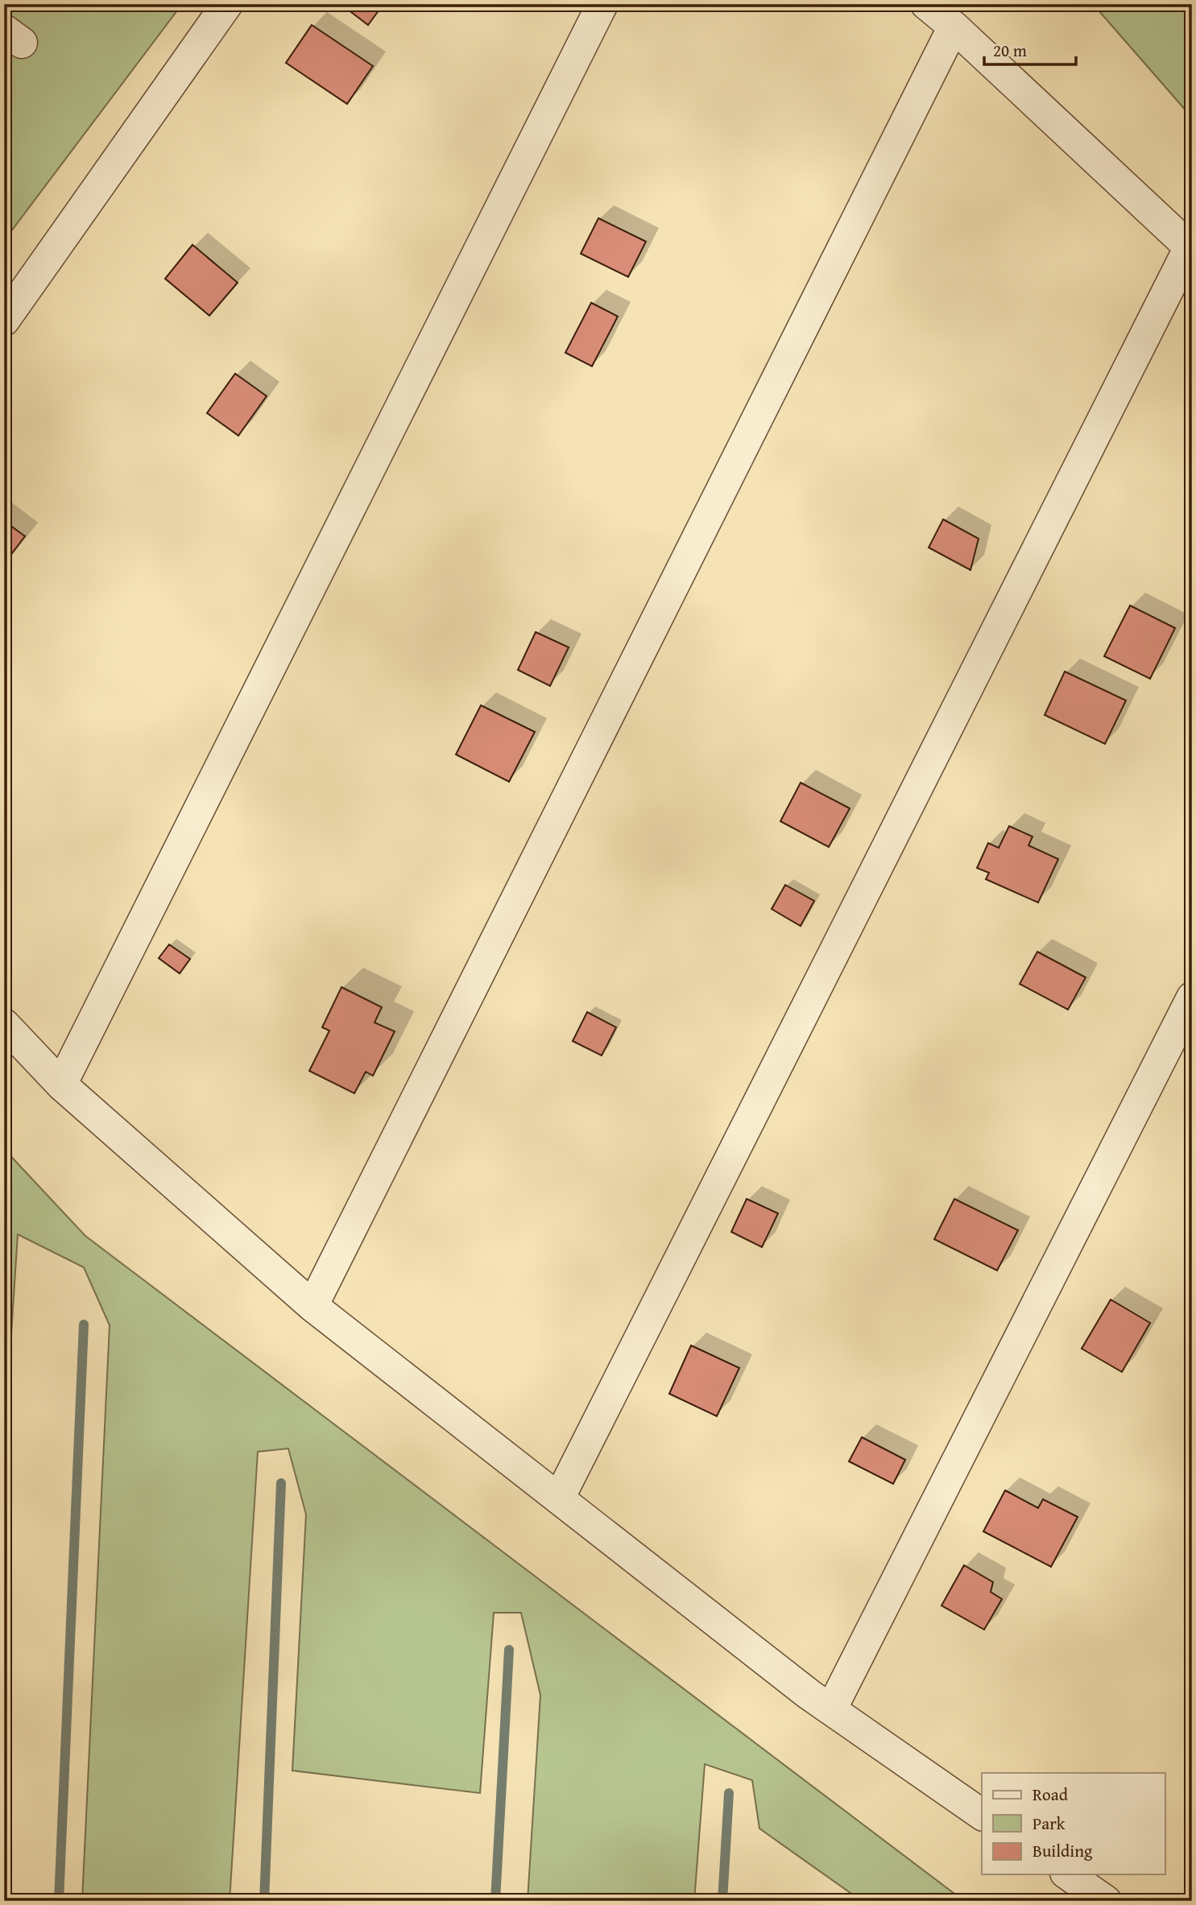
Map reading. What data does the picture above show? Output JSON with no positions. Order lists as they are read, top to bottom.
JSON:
{
  "legend": ["Road", "Park", "Building"],
  "scale_bar": "20 m"
}
